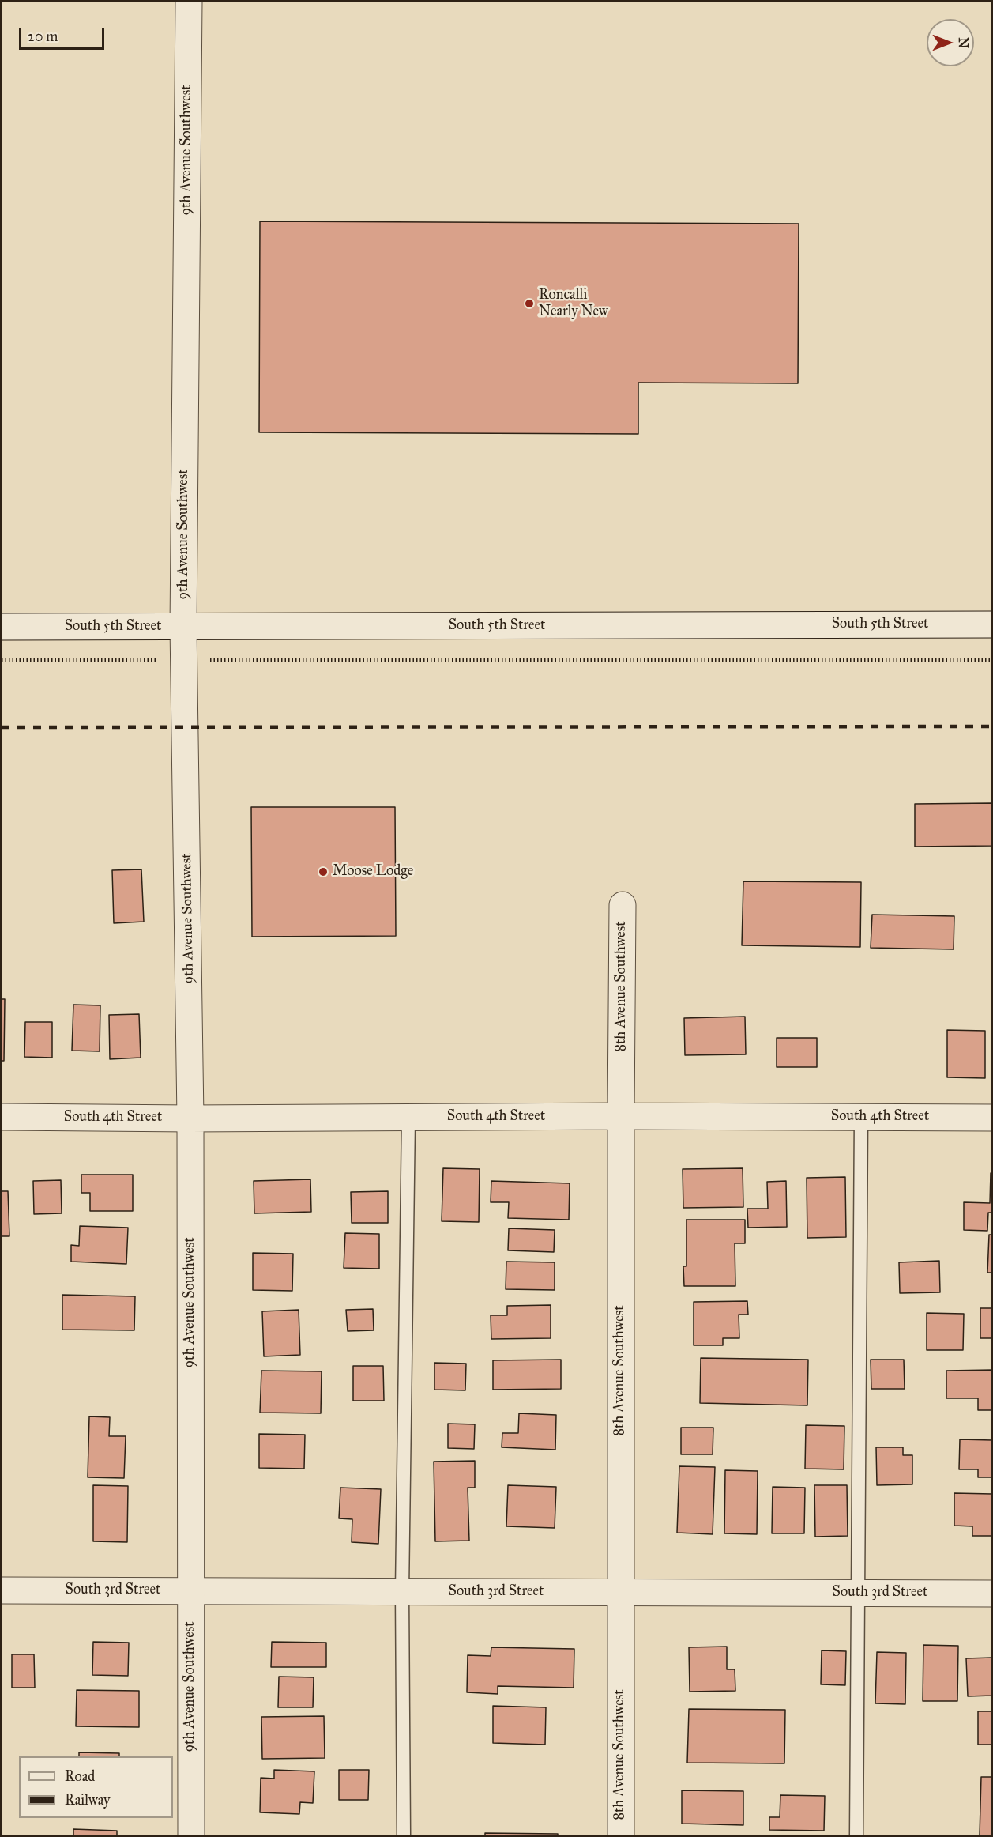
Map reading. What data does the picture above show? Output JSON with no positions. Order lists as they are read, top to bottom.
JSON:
{
  "streets": {
    "street": [
      "9th Avenue Southwest",
      "South 5th Street",
      "8th Avenue Southwest",
      "South 4th Street",
      "South 3rd Street"
    ]
  },
  "crossings": [
    ["9th Avenue Southwest", "South 5th Street"],
    ["9th Avenue Southwest", "South 4th Street"],
    ["9th Avenue Southwest", "South 3rd Street"],
    ["8th Avenue Southwest", "South 4th Street"],
    ["8th Avenue Southwest", "South 3rd Street"]
  ],
  "places": ["Roncalli Nearly New", "Moose Lodge"],
  "legend": ["Road", "Railway"],
  "scale_bar": "20 m",
  "north": "right"
}
